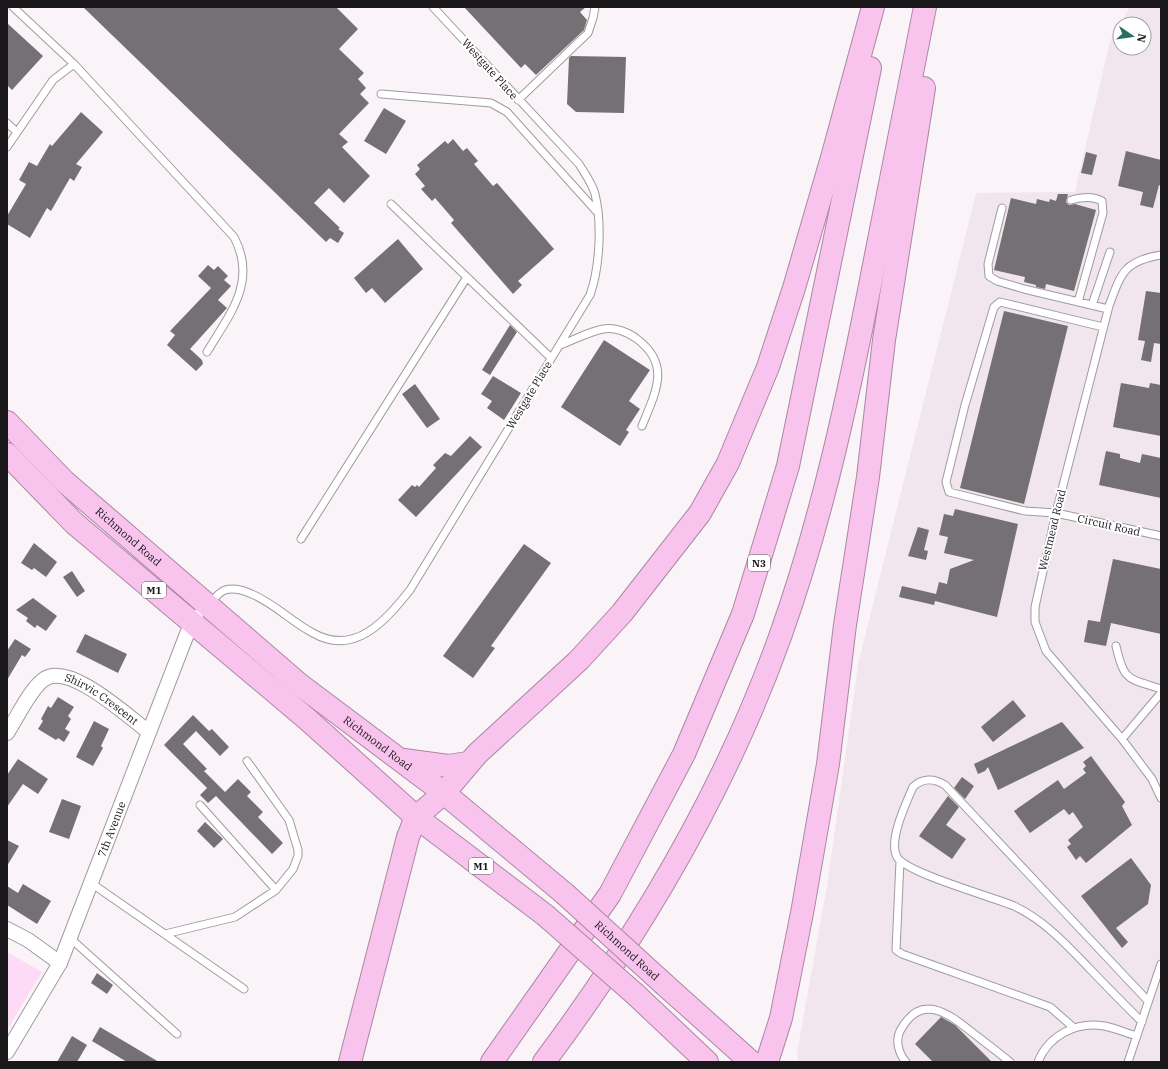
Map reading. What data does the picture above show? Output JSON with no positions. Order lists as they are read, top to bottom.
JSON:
{
  "streets": {
    "highway": ["Richmond Road", "N3", "M1"],
    "street": ["Shirvic Crescent", "7th Avenue"],
    "lane": ["Westgate Place", "Circuit Road", "Westmead Road"]
  },
  "crossings": [
    ["Westgate Place", "Richmond Road"],
    ["Westgate Place", "7th Avenue"],
    ["Circuit Road", "Westmead Road"],
    ["Richmond Road", "7th Avenue"],
    ["M1", "7th Avenue"],
    ["Shirvic Crescent", "7th Avenue"]
  ],
  "north": "right"
}
